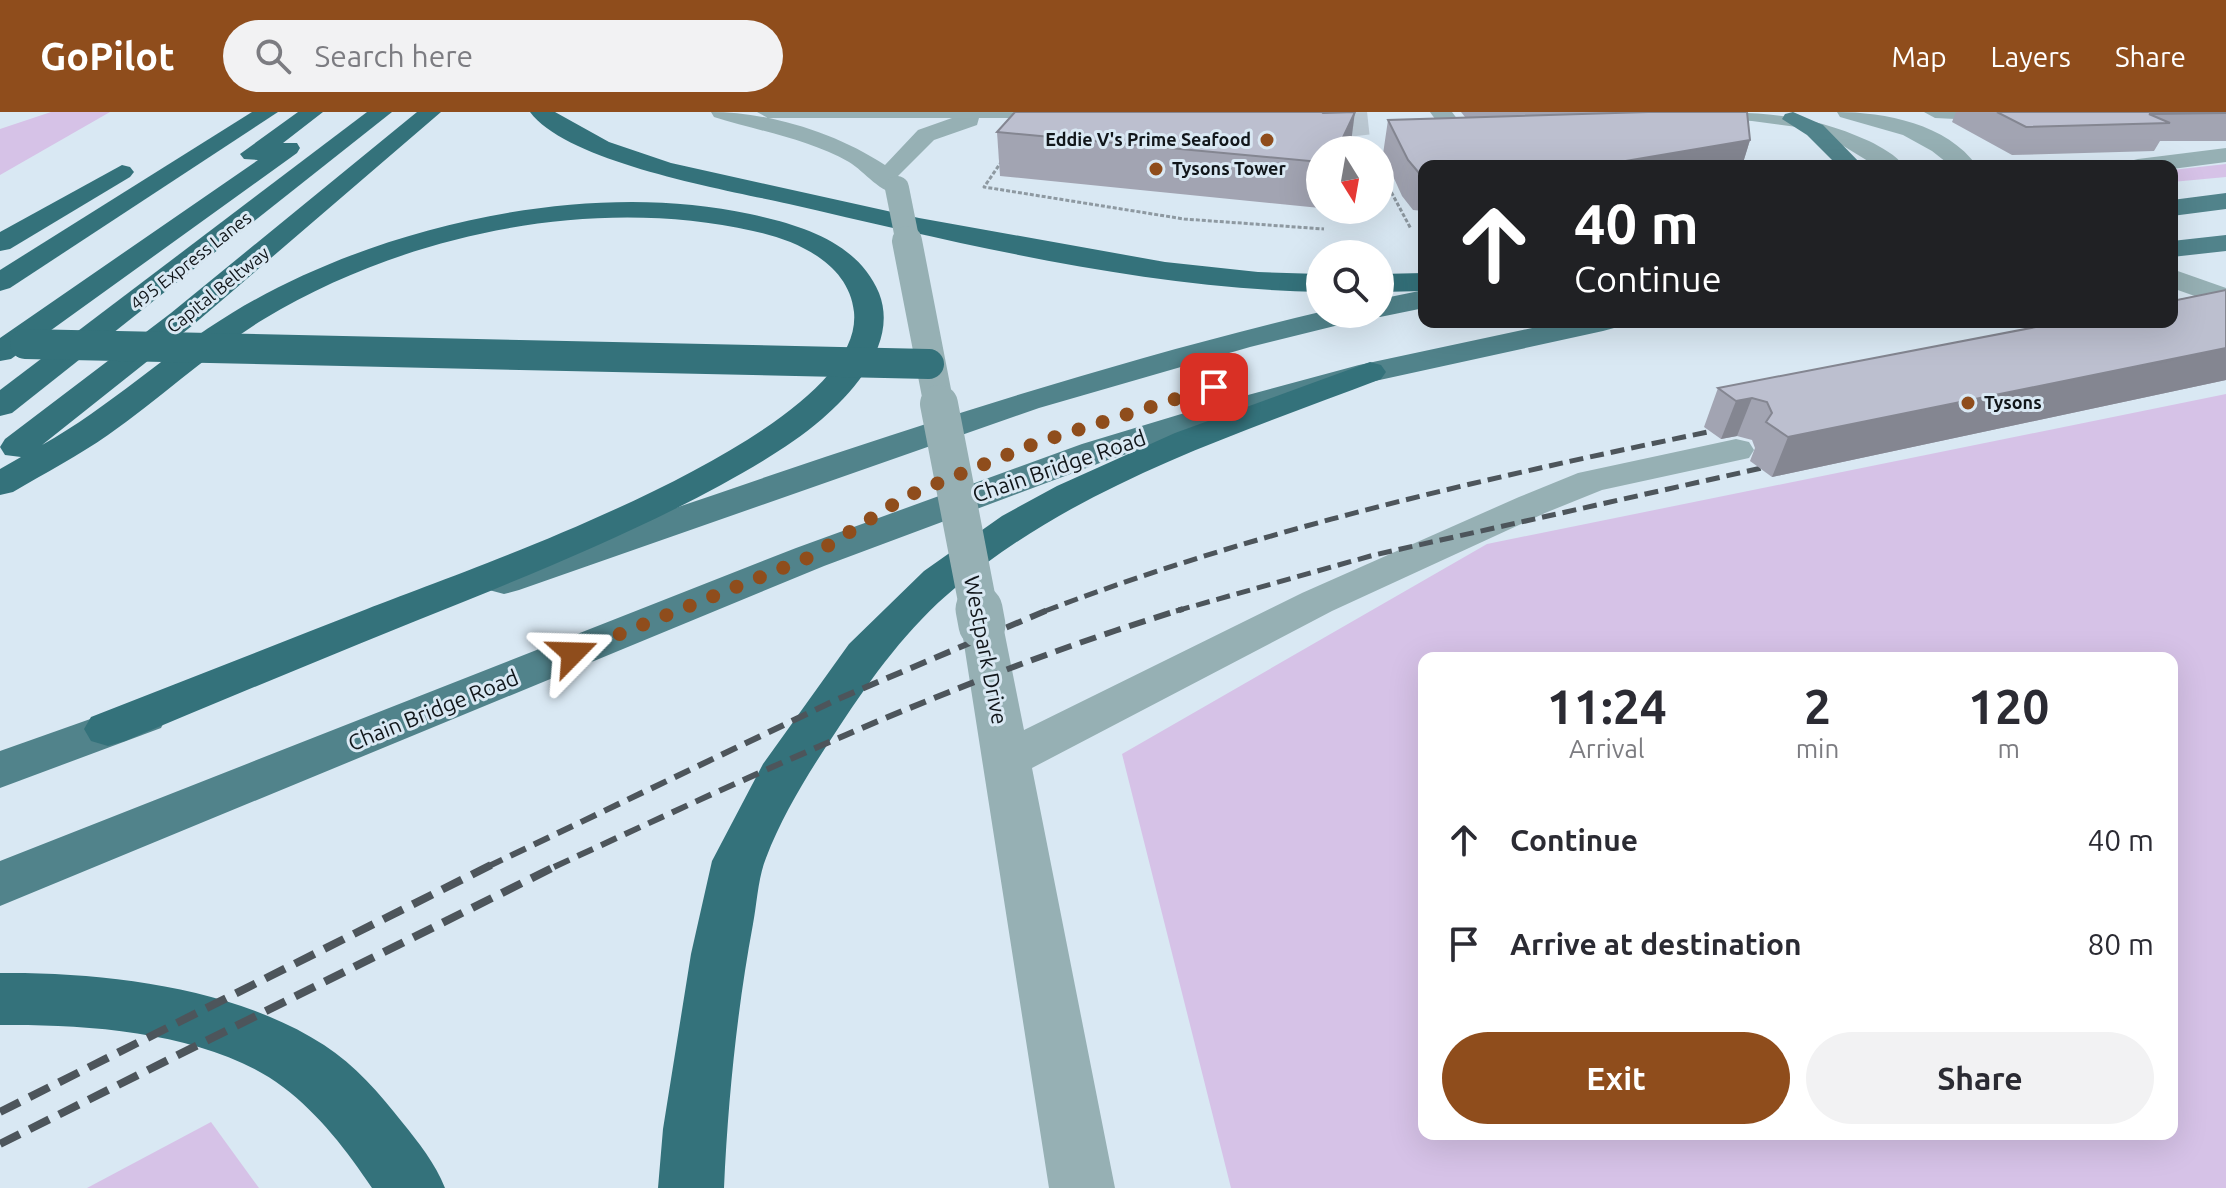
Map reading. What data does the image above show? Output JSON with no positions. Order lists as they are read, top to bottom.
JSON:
{
  "streets": {
    "highway": ["495 Express Lanes", "Capital Beltway"],
    "main road": ["Chain Bridge Road"],
    "street": ["Westpark Drive"]
  },
  "places": ["Eddie V's Prime Seafood", "Tysons Tower", "Tysons"],
  "north": "bottom",
  "page": {
    "header": "GoPilot",
    "search": "Search here",
    "nav": ["Map", "Layers", "Share"],
    "turn": ["40 m", "Continue"],
    "eta": [
      "11:24",
      "Arrival",
      "2",
      "min",
      "120",
      "m"
    ],
    "list": [
      {
        "name": "Continue",
        "value": "40 m"
      },
      {
        "name": "Arrive at destination",
        "value": "80 m"
      }
    ],
    "buttons": ["Exit", "Share"]
  }
}
